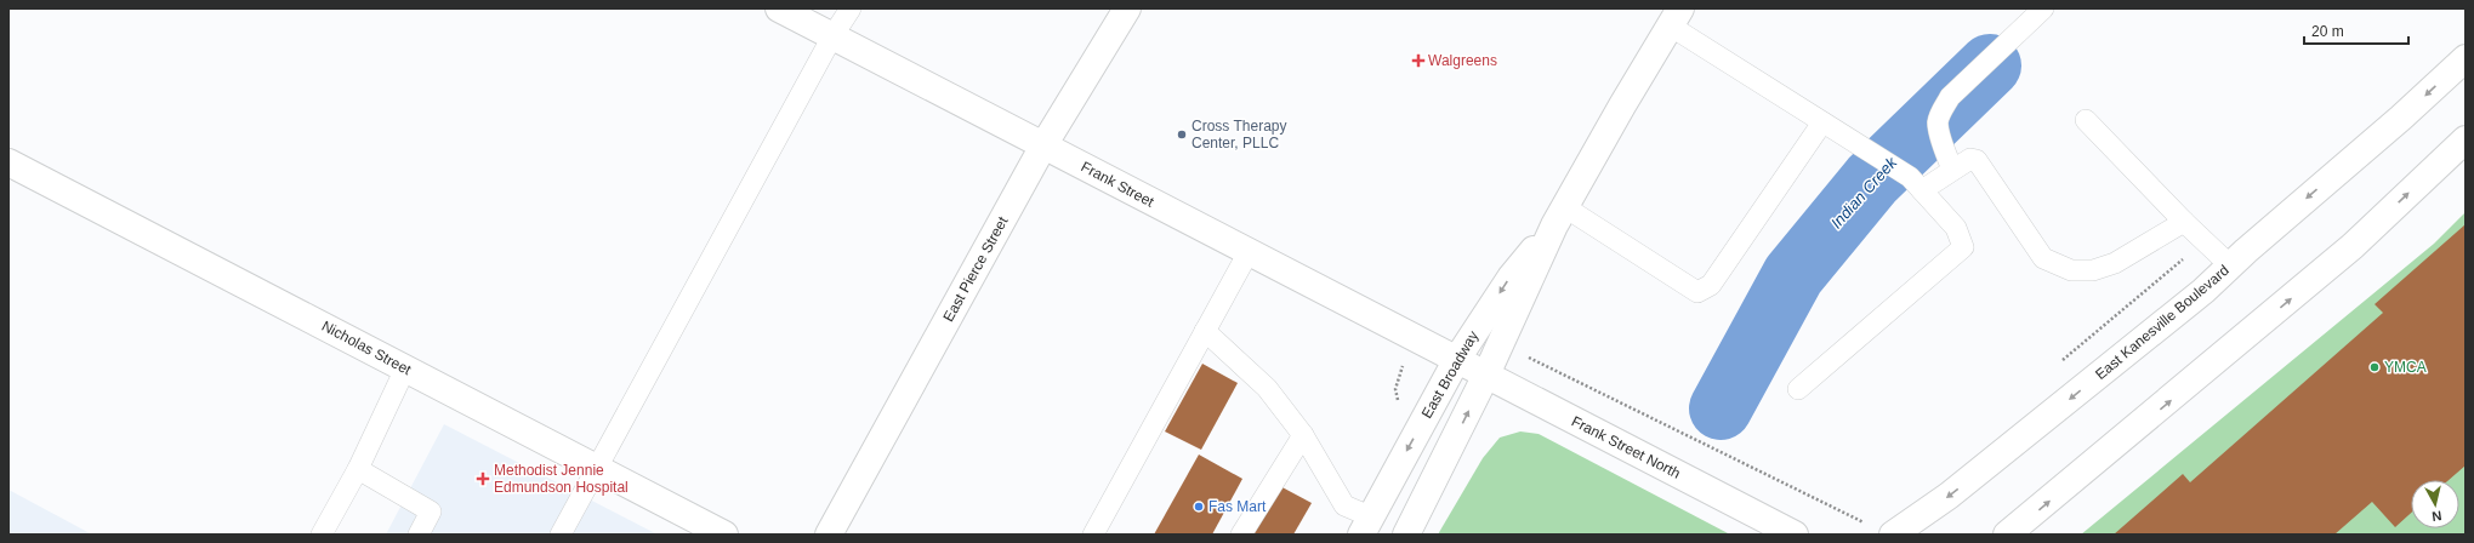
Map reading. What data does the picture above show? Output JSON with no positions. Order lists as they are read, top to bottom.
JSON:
{
  "streets": {
    "main road": [
      "Frank Street",
      "East Pierce Street",
      "East Kanesville Boulevard",
      "Nicholas Street",
      "East Broadway",
      "Frank Street North"
    ]
  },
  "crossings": [
    ["Frank Street", "East Pierce Street"],
    ["Frank Street", "East Broadway"],
    ["Frank Street", "Frank Street North"],
    ["East Broadway", "Frank Street North"]
  ],
  "water": ["Indian Creek"],
  "places": {
    "health": ["Walgreens", "Methodist Jennie Edmundson Hospital"],
    "other": ["Cross Therapy Center, PLLC", "YMCA", "Fas Mart"]
  },
  "scale_bar": "20 m",
  "north": "bottom"
}
